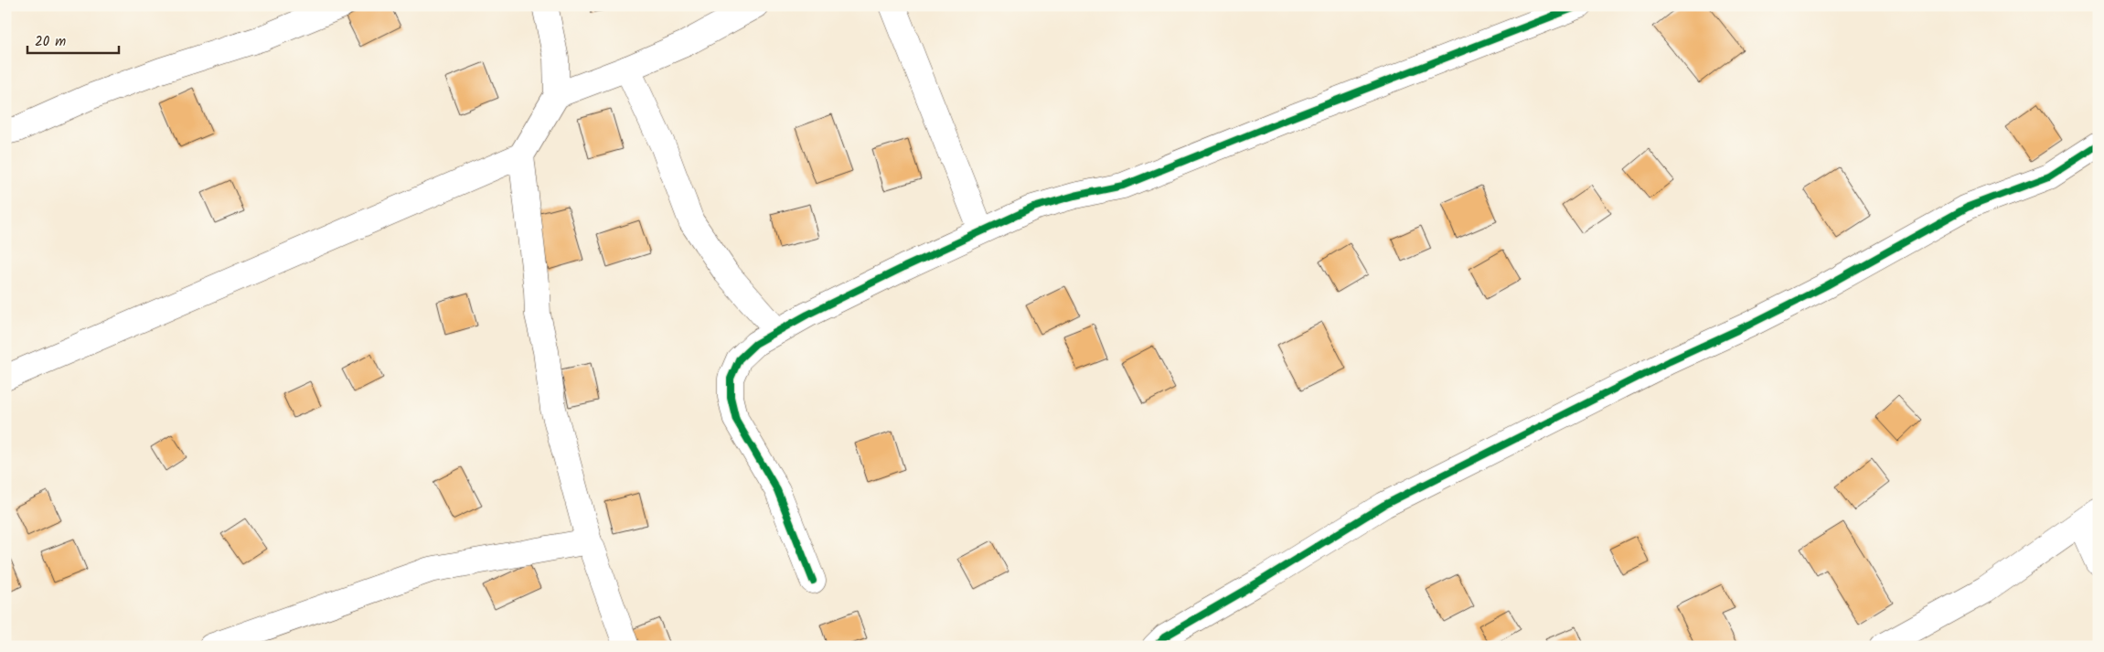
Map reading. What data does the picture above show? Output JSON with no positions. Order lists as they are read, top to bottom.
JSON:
{
  "scale_bar": "20 m"
}
